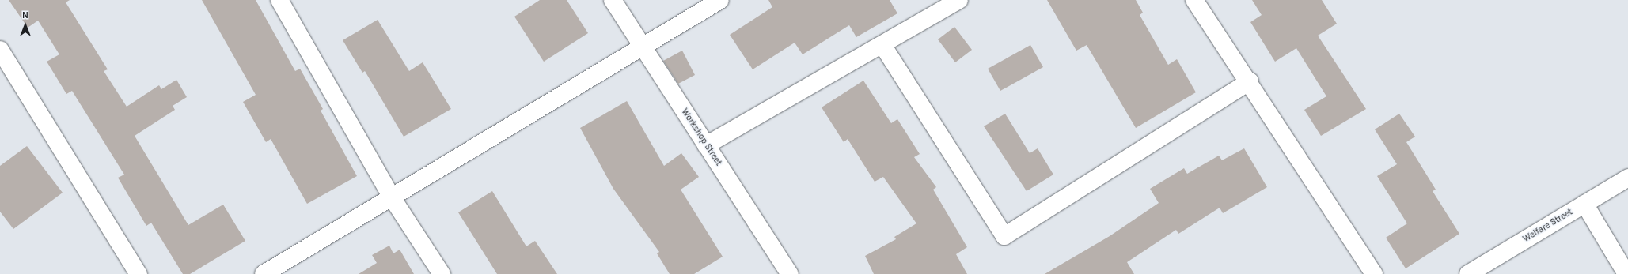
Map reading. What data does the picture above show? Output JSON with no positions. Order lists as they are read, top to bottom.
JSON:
{
  "streets": {
    "street": ["Workshop Street", "Welfare Street"]
  },
  "north": "top"
}
